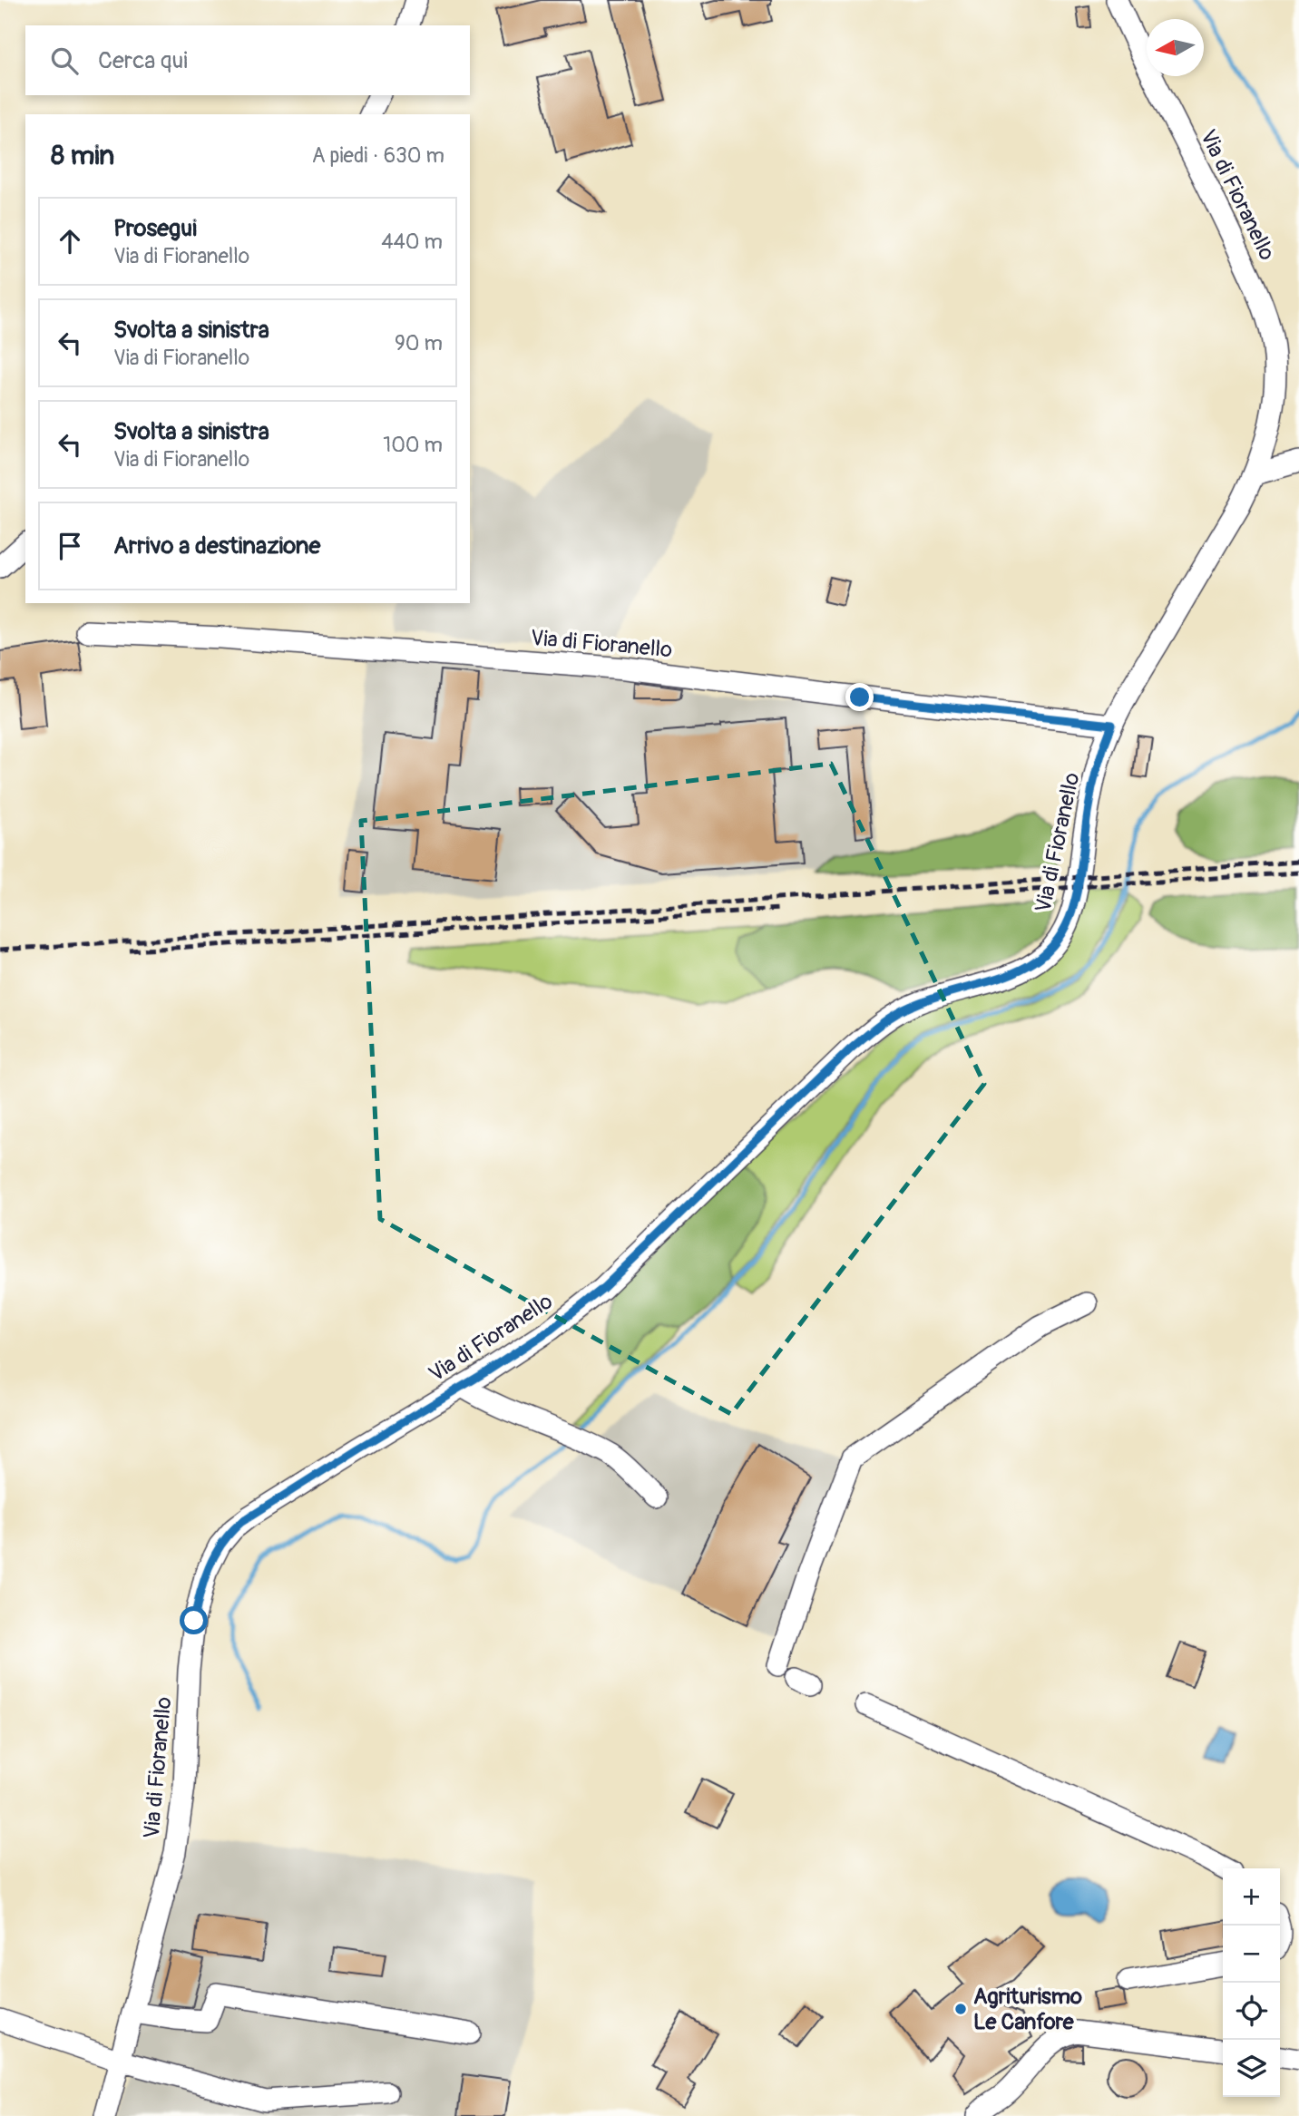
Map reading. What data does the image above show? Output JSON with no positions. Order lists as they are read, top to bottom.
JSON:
{
  "streets": {
    "street": ["Via di Fioranello"]
  },
  "places": ["Agriturismo Le Canfore"],
  "north": "left",
  "page": {
    "search": "Cerca qui",
    "heading": ["8 min", "A piedi · 630 m"],
    "list": [
      ["Prosegui", "Via di Fioranello", "440 m"],
      ["Svolta a sinistra", "Via di Fioranello", "90 m"],
      ["Svolta a sinistra", "Via di Fioranello", "100 m"],
      "Arrivo a destinazione"
    ],
    "map_buttons": ["+", "−"]
  }
}
